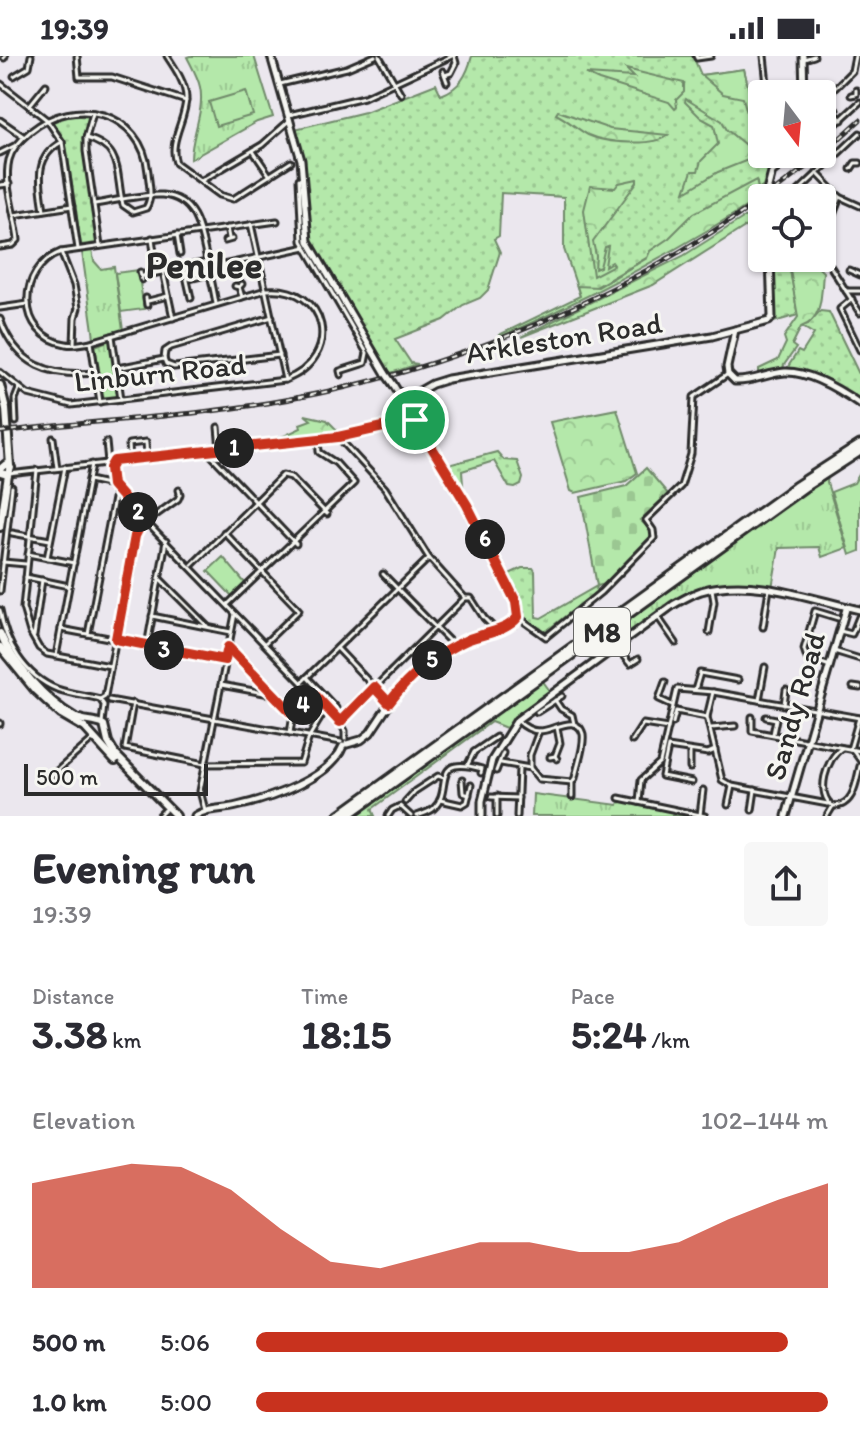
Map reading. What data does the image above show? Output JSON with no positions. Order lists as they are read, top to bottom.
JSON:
{
  "streets": {
    "highway": ["M8"],
    "street": ["Arkleston Road", "Linburn Road", "Sandy Road"]
  },
  "districts": ["Penilee"],
  "scale_bar": "500 m",
  "north": "bottom",
  "page": {
    "status": "19:39",
    "pins": [
      "1",
      "2",
      "6",
      "3",
      "5",
      "4"
    ],
    "scale": "500 m",
    "heading": ["Evening run", "19:39"],
    "stats": [
      ["Distance", "3.38 km"],
      ["Time", "18:15"],
      ["Pace", "5:24 /km"]
    ],
    "chart": ["Elevation", "102–144 m"],
    "list": [
      {
        "name": "500 m",
        "note": "5:06"
      },
      {
        "name": "1.0 km",
        "note": "5:00"
      }
    ]
  }
}
